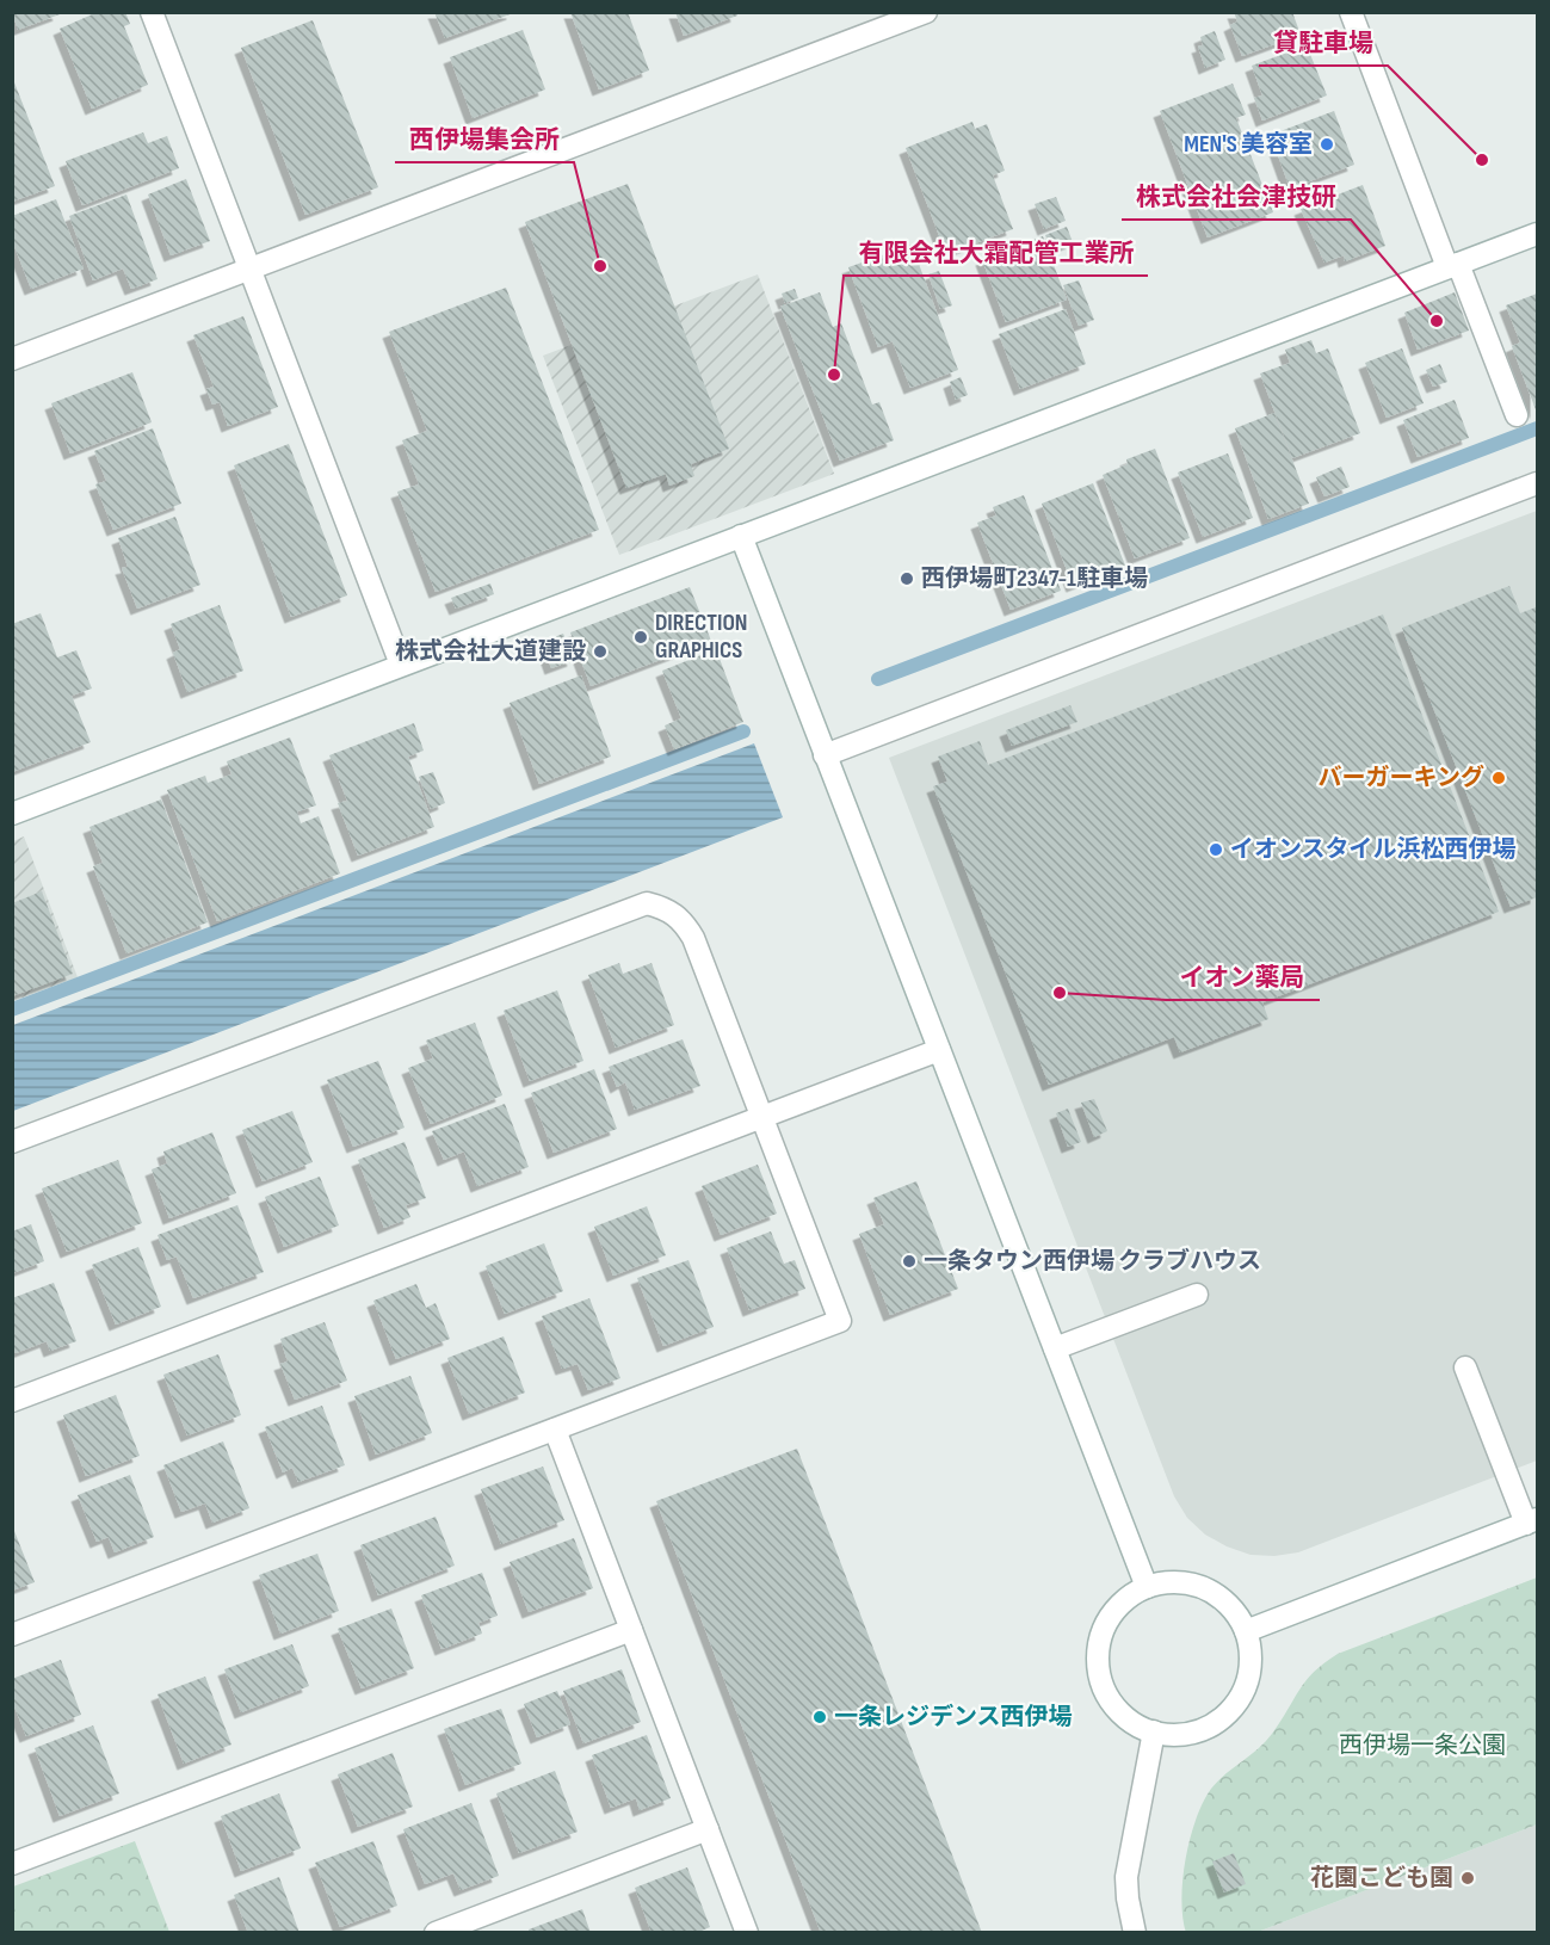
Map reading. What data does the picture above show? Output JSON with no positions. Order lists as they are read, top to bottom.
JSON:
{
  "parks": ["西伊場一条公園"],
  "places": [
    "MEN'S 美容室",
    "貸駐車場",
    "西伊場集会所",
    "株式会社会津技研",
    "有限会社大霜配管工業所",
    "西伊場町2347-1駐車場",
    "DIRECTION GRAPHICS",
    "株式会社大道建設",
    "バーガーキング",
    "イオンスタイル浜松西伊場",
    "イオン薬局",
    "一条タウン西伊場 クラブハウス",
    "一条レジデンス西伊場",
    "花園こども園"
  ]
}
